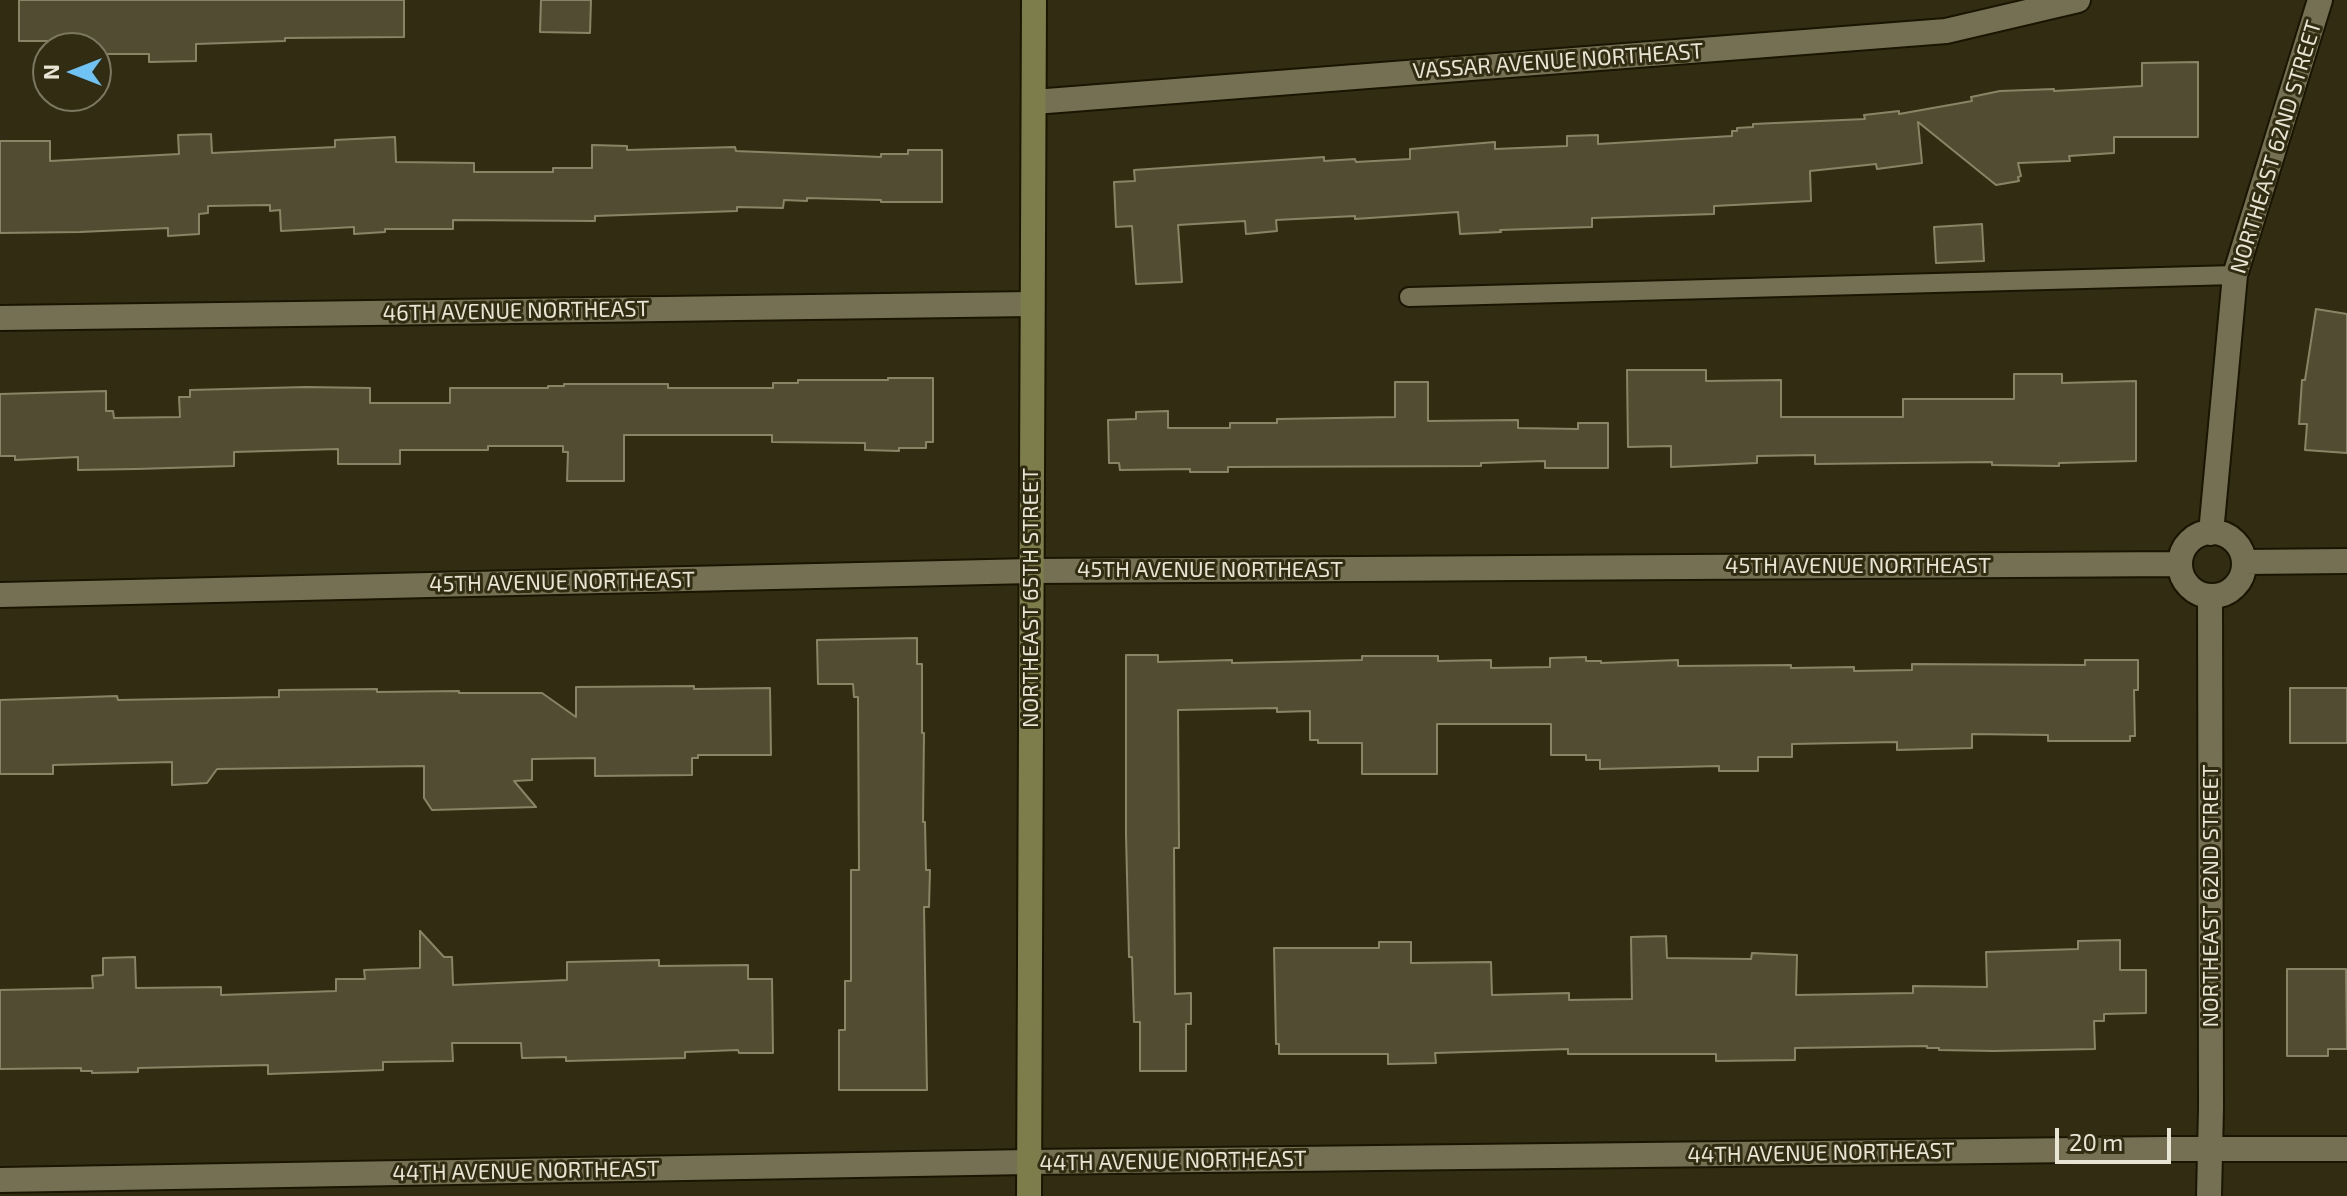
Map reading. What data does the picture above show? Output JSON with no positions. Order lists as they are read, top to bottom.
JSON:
{
  "streets": {
    "main road": ["NORTHEAST 65TH STREET"],
    "street": [
      "VASSAR AVENUE NORTHEAST",
      "NORTHEAST 62ND STREET",
      "46TH AVENUE NORTHEAST",
      "45TH AVENUE NORTHEAST",
      "44TH AVENUE NORTHEAST"
    ]
  },
  "crossings": [
    ["VASSAR AVENUE NORTHEAST", "NORTHEAST 65TH STREET"],
    ["NORTHEAST 62ND STREET", "45TH AVENUE NORTHEAST"],
    ["NORTHEAST 62ND STREET", "44TH AVENUE NORTHEAST"],
    ["46TH AVENUE NORTHEAST", "NORTHEAST 65TH STREET"],
    ["45TH AVENUE NORTHEAST", "NORTHEAST 65TH STREET"],
    ["NORTHEAST 65TH STREET", "44TH AVENUE NORTHEAST"]
  ],
  "scale_bar": "20 m",
  "north": "left"
}
